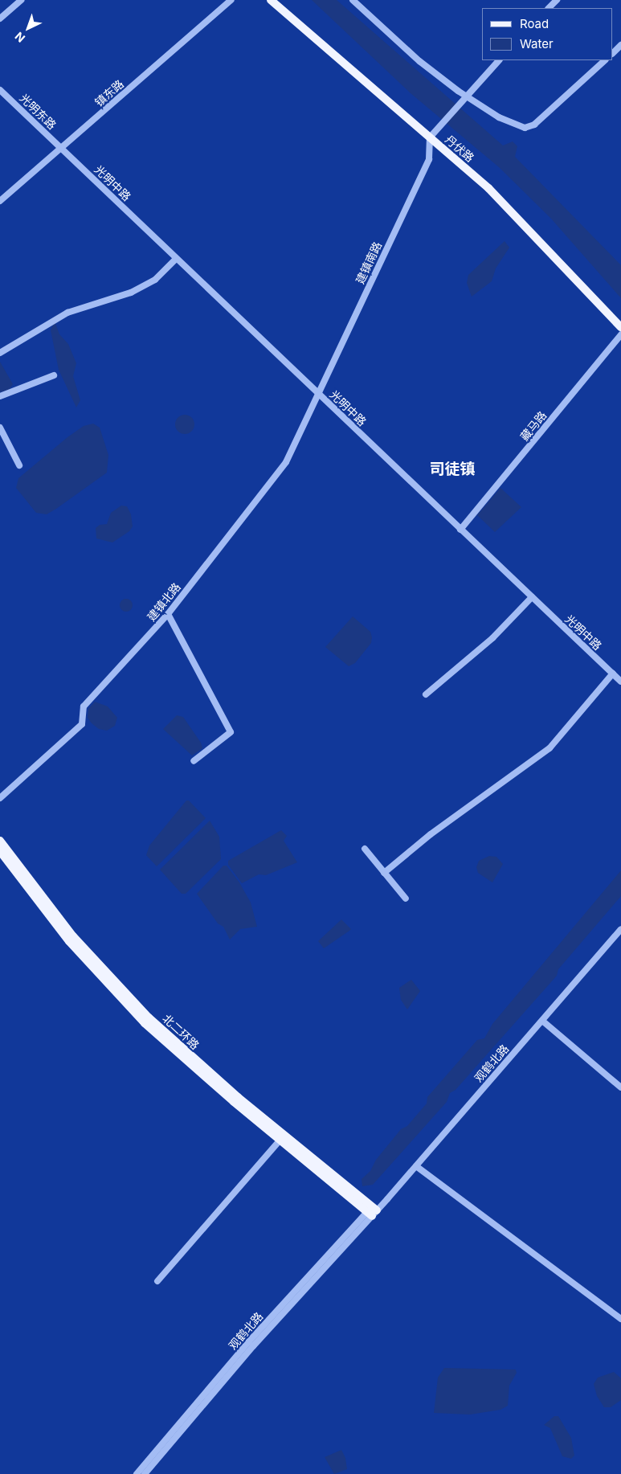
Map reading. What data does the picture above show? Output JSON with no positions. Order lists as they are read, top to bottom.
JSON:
{
  "streets": {
    "main road": ["丹伏路", "北二环路"],
    "street": [
      "镇东路",
      "光明东路",
      "光明中路",
      "建镇南路",
      "藏马路",
      "建镇北路",
      "观鹤北路"
    ]
  },
  "crossings": [
    ["镇东路", "光明东路"],
    ["镇东路", "光明中路"],
    ["光明东路", "光明中路"],
    ["丹伏路", "建镇南路"],
    ["光明中路", "建镇南路"],
    ["光明中路", "藏马路"],
    ["光明中路", "建镇北路"],
    ["建镇南路", "建镇北路"],
    ["北二环路", "观鹤北路"]
  ],
  "districts": ["司徒镇"],
  "legend": ["Road", "Water"],
  "north": "bottom left"
}
